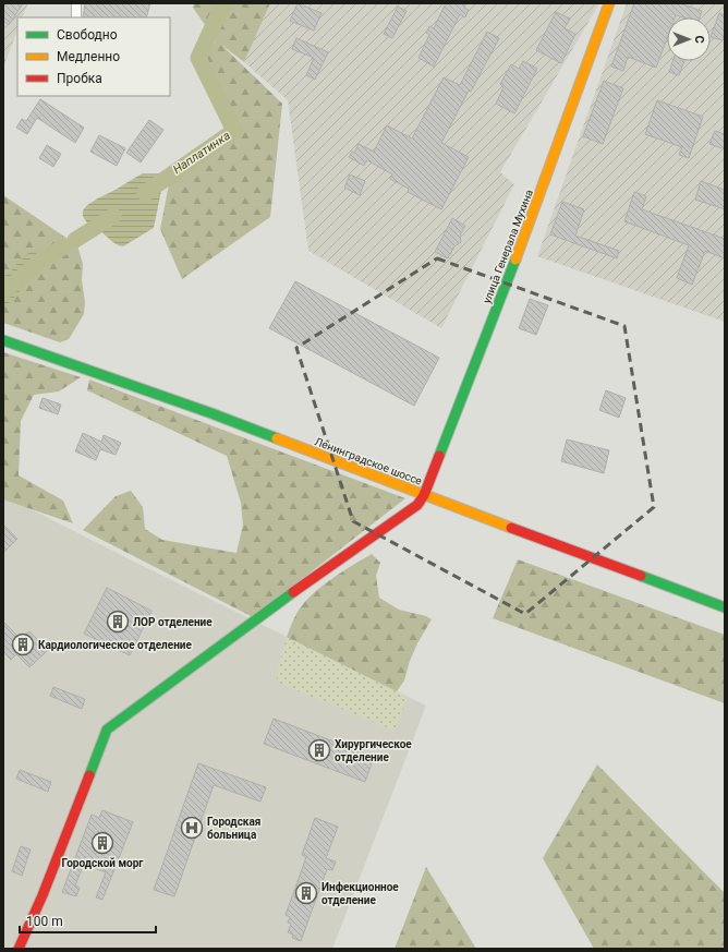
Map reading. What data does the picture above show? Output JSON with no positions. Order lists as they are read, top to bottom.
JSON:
{
  "streets": {
    "street": ["улица Генерала Мухина", "Ленинградское шоссе"]
  },
  "crossings": [
    ["улица Генерала Мухина", "Ленинградское шоссе"]
  ],
  "water": ["Наплатинка"],
  "places": {
    "building": [
      "ЛОР отделение",
      "Кардиологическое отделение",
      "Хирургическое отделение",
      "Городской морг",
      "Инфекционное отделение"
    ],
    "hospital": ["Городская больница"]
  },
  "legend": ["Свободно", "Медленно", "Пробка"],
  "scale_bar": "100 m",
  "north": "right"
}
